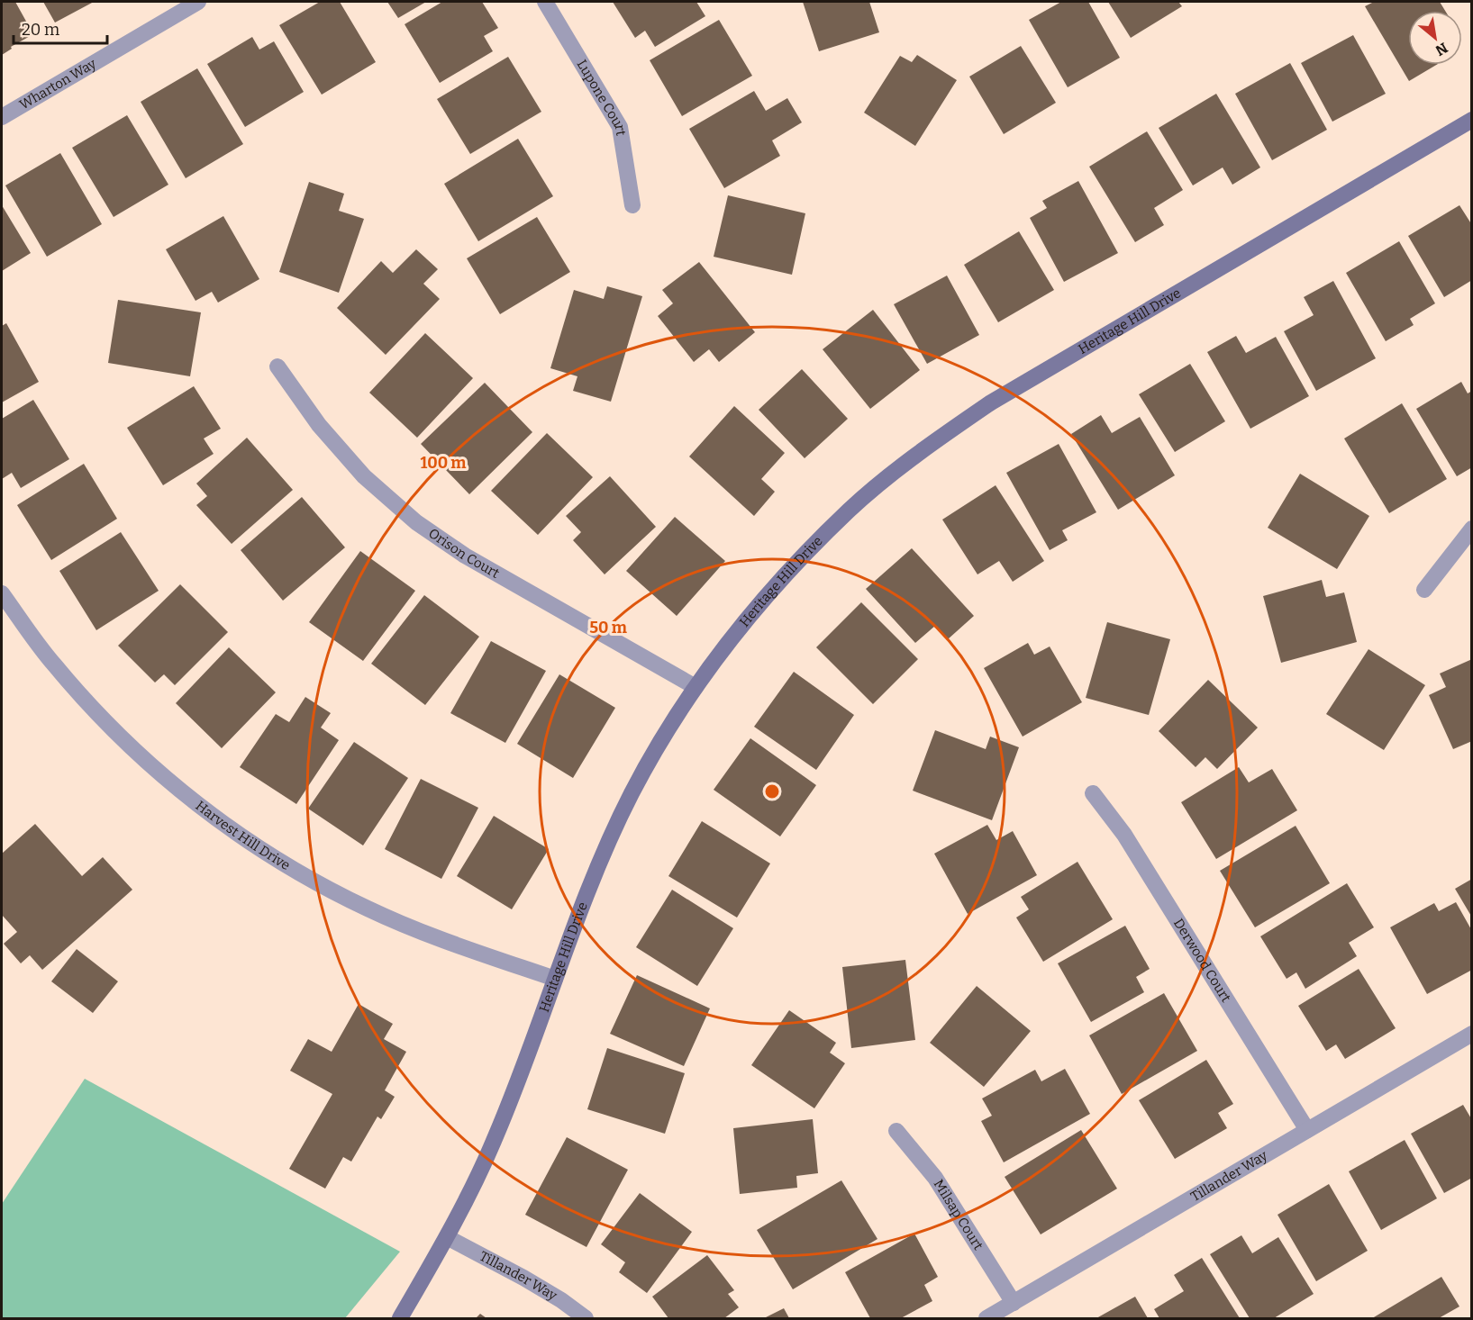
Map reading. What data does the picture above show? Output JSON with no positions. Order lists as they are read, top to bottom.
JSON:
{
  "streets": {
    "street": [
      "Wharton Way",
      "Lupone Court",
      "Heritage Hill Drive",
      "Orison Court",
      "Harvest Hill Drive",
      "Derwood Court",
      "Tillander Way",
      "Milsap Court"
    ]
  },
  "crossings": [
    ["Heritage Hill Drive", "Orison Court"],
    ["Heritage Hill Drive", "Harvest Hill Drive"],
    ["Heritage Hill Drive", "Tillander Way"],
    ["Derwood Court", "Tillander Way"],
    ["Tillander Way", "Milsap Court"]
  ],
  "scale_bar": "20 m",
  "north": "bottom right",
  "rings": ["100 m", "50 m"]
}
